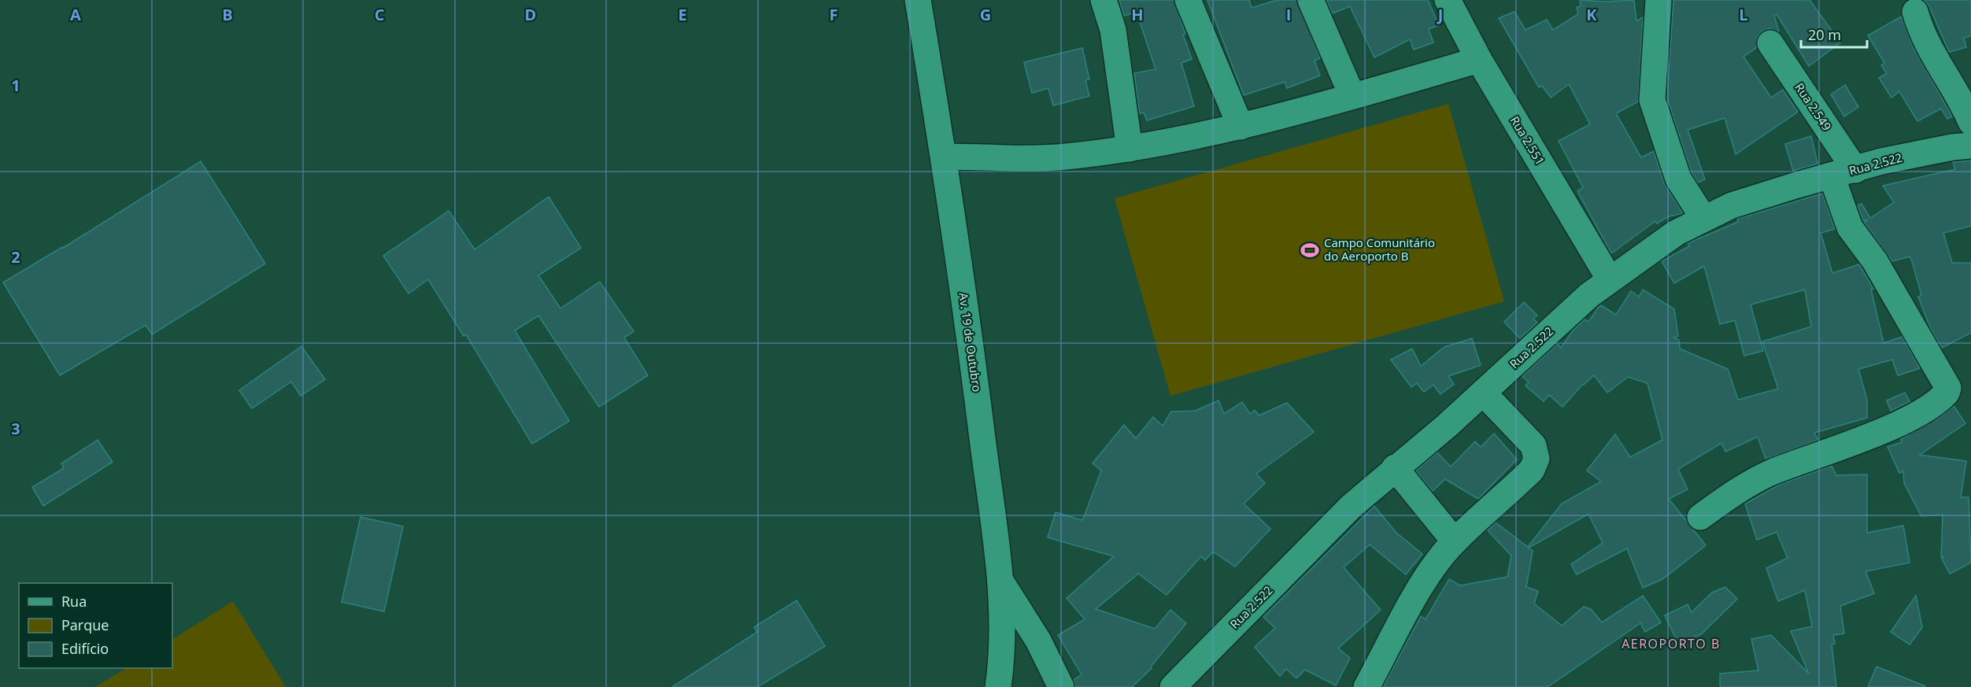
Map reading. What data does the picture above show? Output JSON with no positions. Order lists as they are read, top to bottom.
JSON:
{
  "streets": {
    "street": [
      "Rua 2.549",
      "Rua 2.551",
      "Rua 2.522",
      "Av. 19 de Outubro"
    ]
  },
  "crossings": [
    ["Rua 2.549", "Rua 2.522"],
    ["Rua 2.551", "Rua 2.522"]
  ],
  "districts": ["AEROPORTO B"],
  "places": {
    "sports": ["Campo Comunitário do Aeroporto B"]
  },
  "legend": ["Rua", "Parque", "Edifício"],
  "scale_bar": "20 m",
  "grid": {
    "columns": [
      "A",
      "B",
      "C",
      "D",
      "E",
      "F",
      "G",
      "H",
      "I",
      "J",
      "K",
      "L"
    ],
    "rows": ["1", "2", "3"]
  }
}
